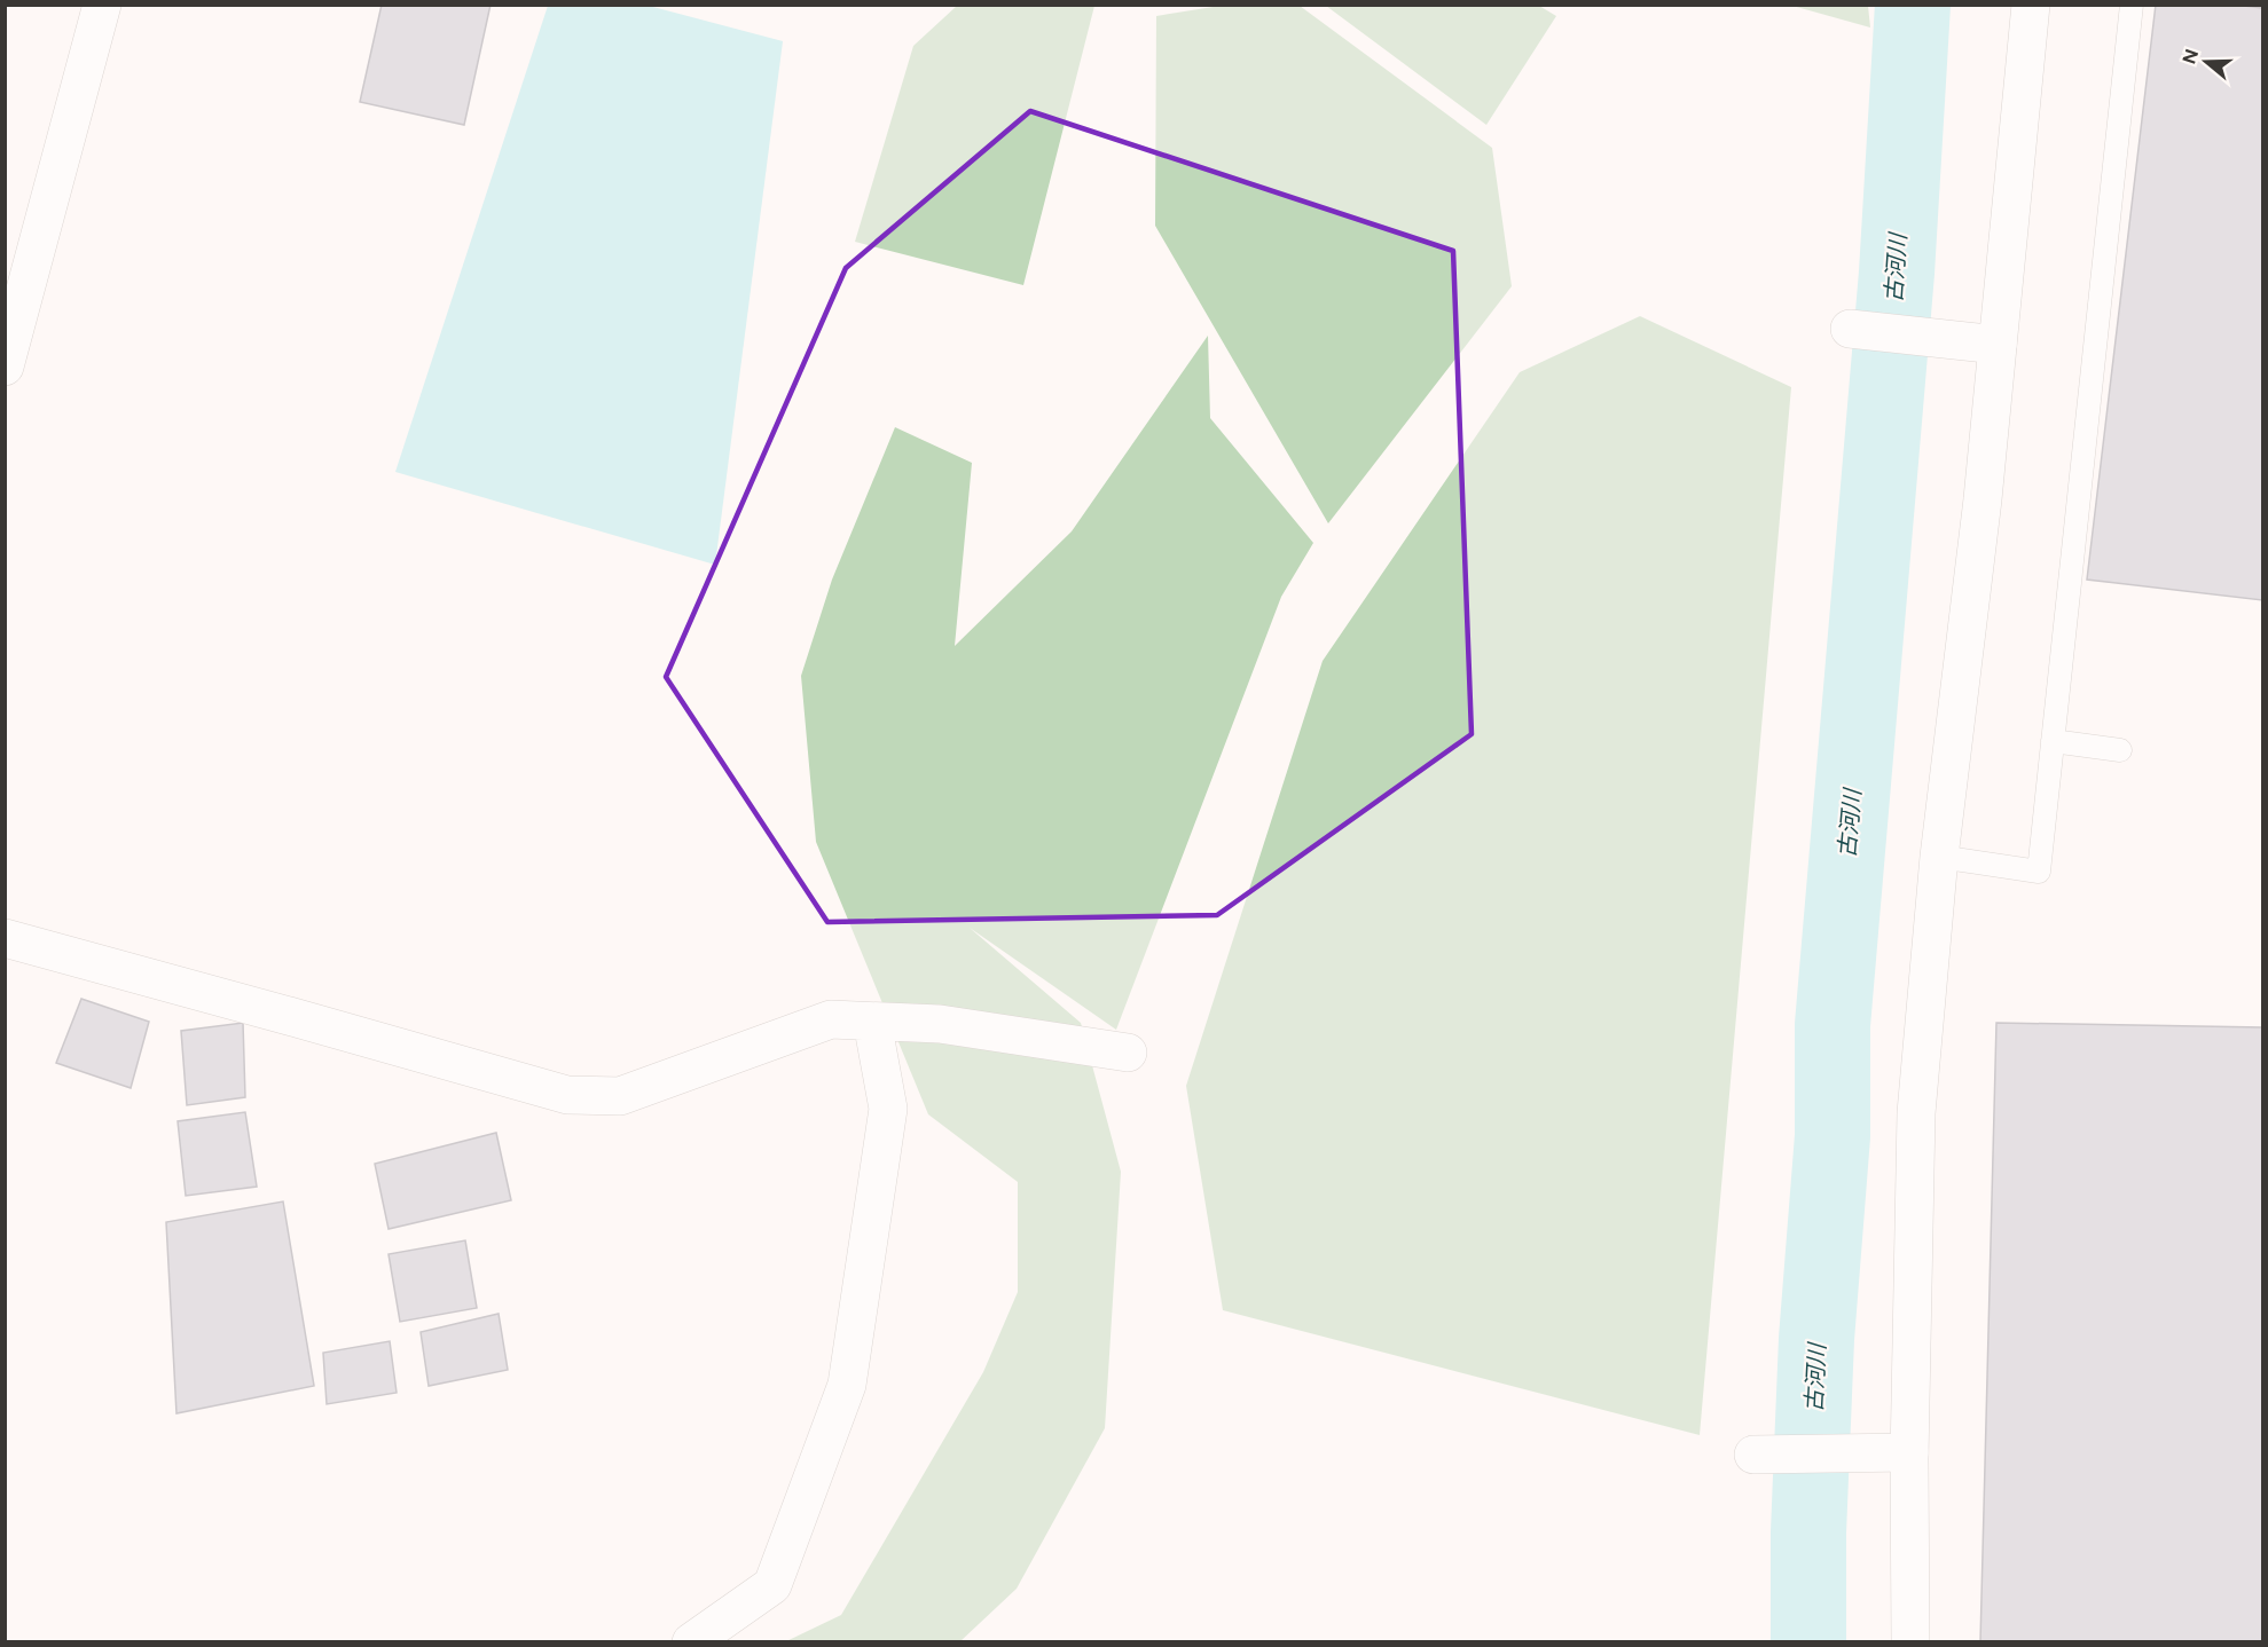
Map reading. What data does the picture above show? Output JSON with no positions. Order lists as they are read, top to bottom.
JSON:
{
  "water": ["古河川"],
  "north": "left"
}
